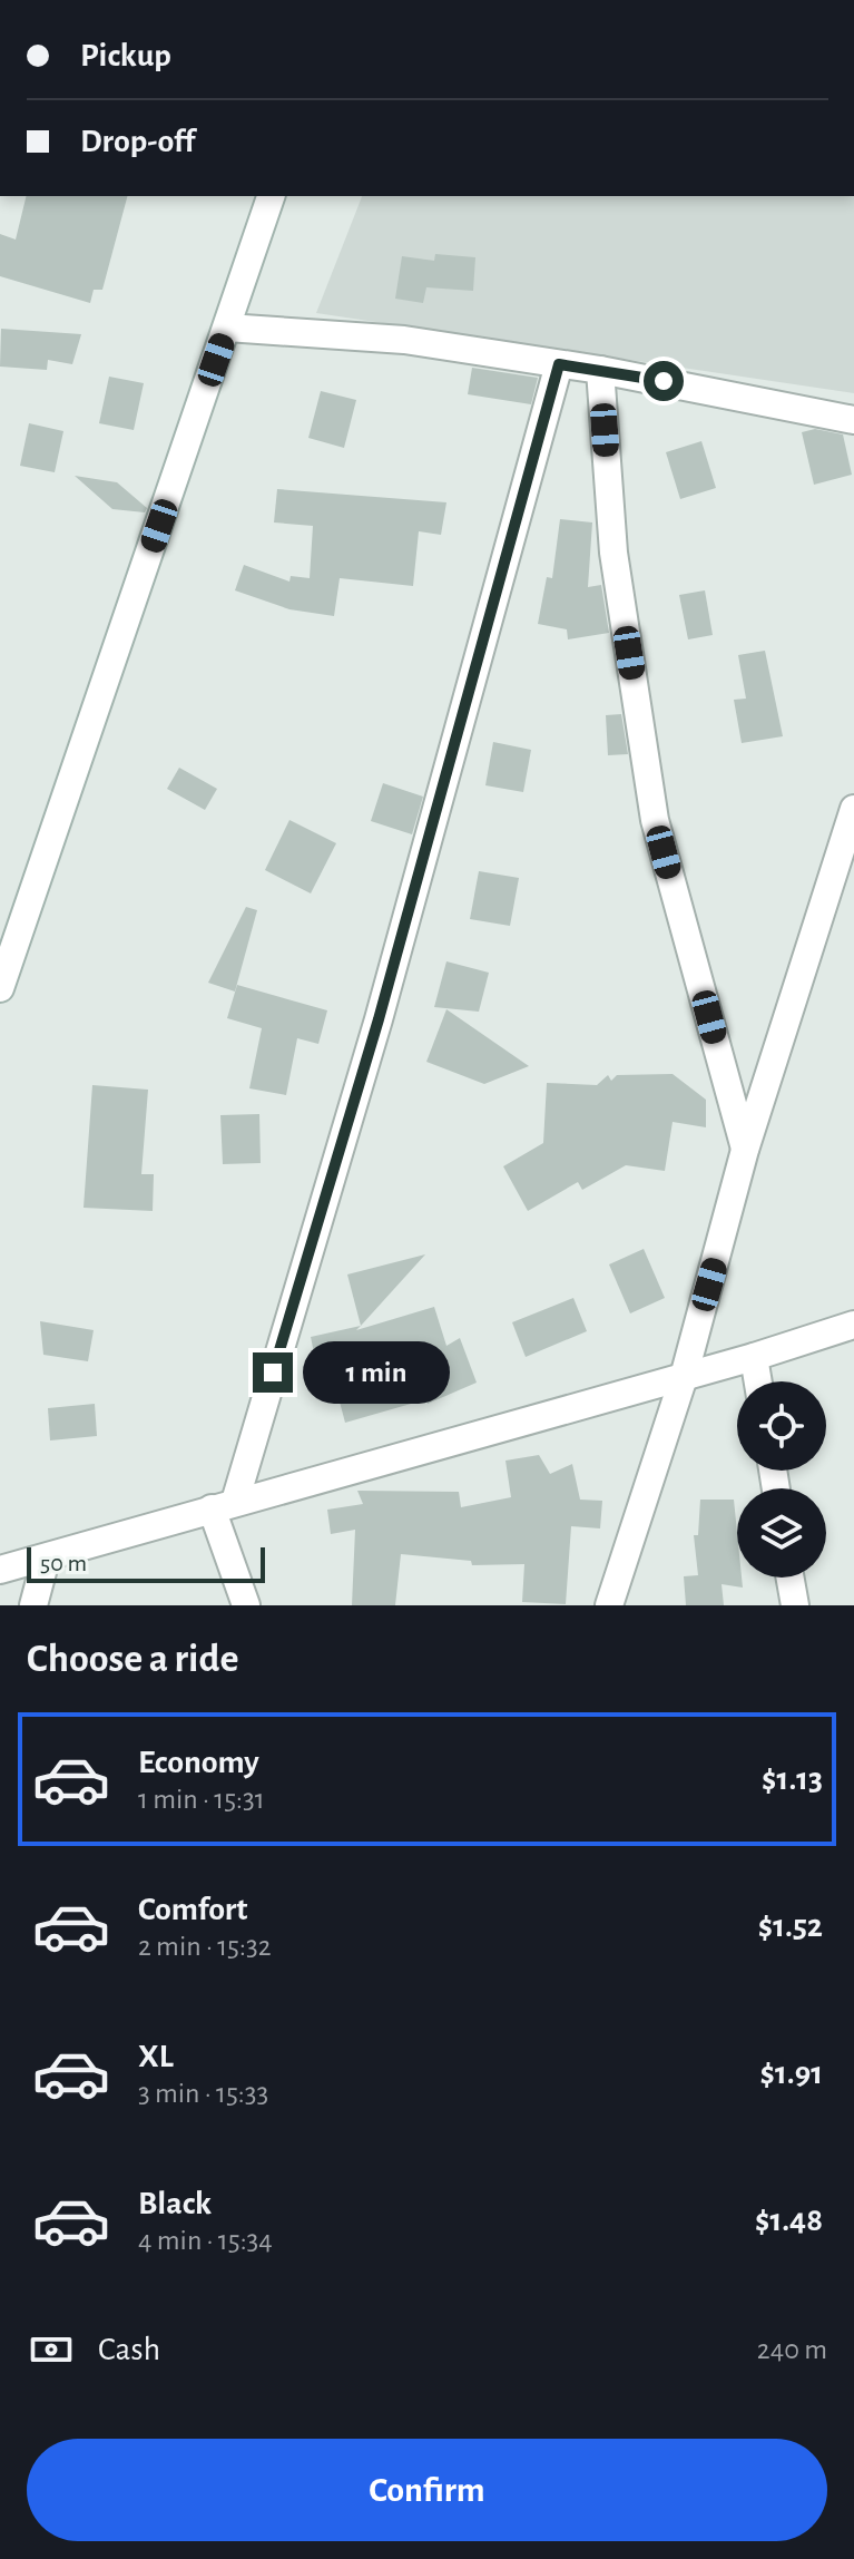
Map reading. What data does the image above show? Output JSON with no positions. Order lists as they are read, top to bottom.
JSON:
{
  "scale_bar": "50 m",
  "page": {
    "banner": ["Pickup", "Drop-off"],
    "bubble": "1 min",
    "scale": "50 m",
    "heading": "Choose a ride",
    "list": [
      {
        "name": "Economy",
        "note": "1 min · 15:31",
        "value": "$1.13"
      },
      {
        "name": "Comfort",
        "note": "2 min · 15:32",
        "value": "$1.52"
      },
      {
        "name": "XL",
        "note": "3 min · 15:33",
        "value": "$1.91"
      },
      {
        "name": "Black",
        "note": "4 min · 15:34",
        "value": "$1.48"
      }
    ],
    "pay": ["Cash", "240 m"],
    "buttons": "Confirm"
  }
}
